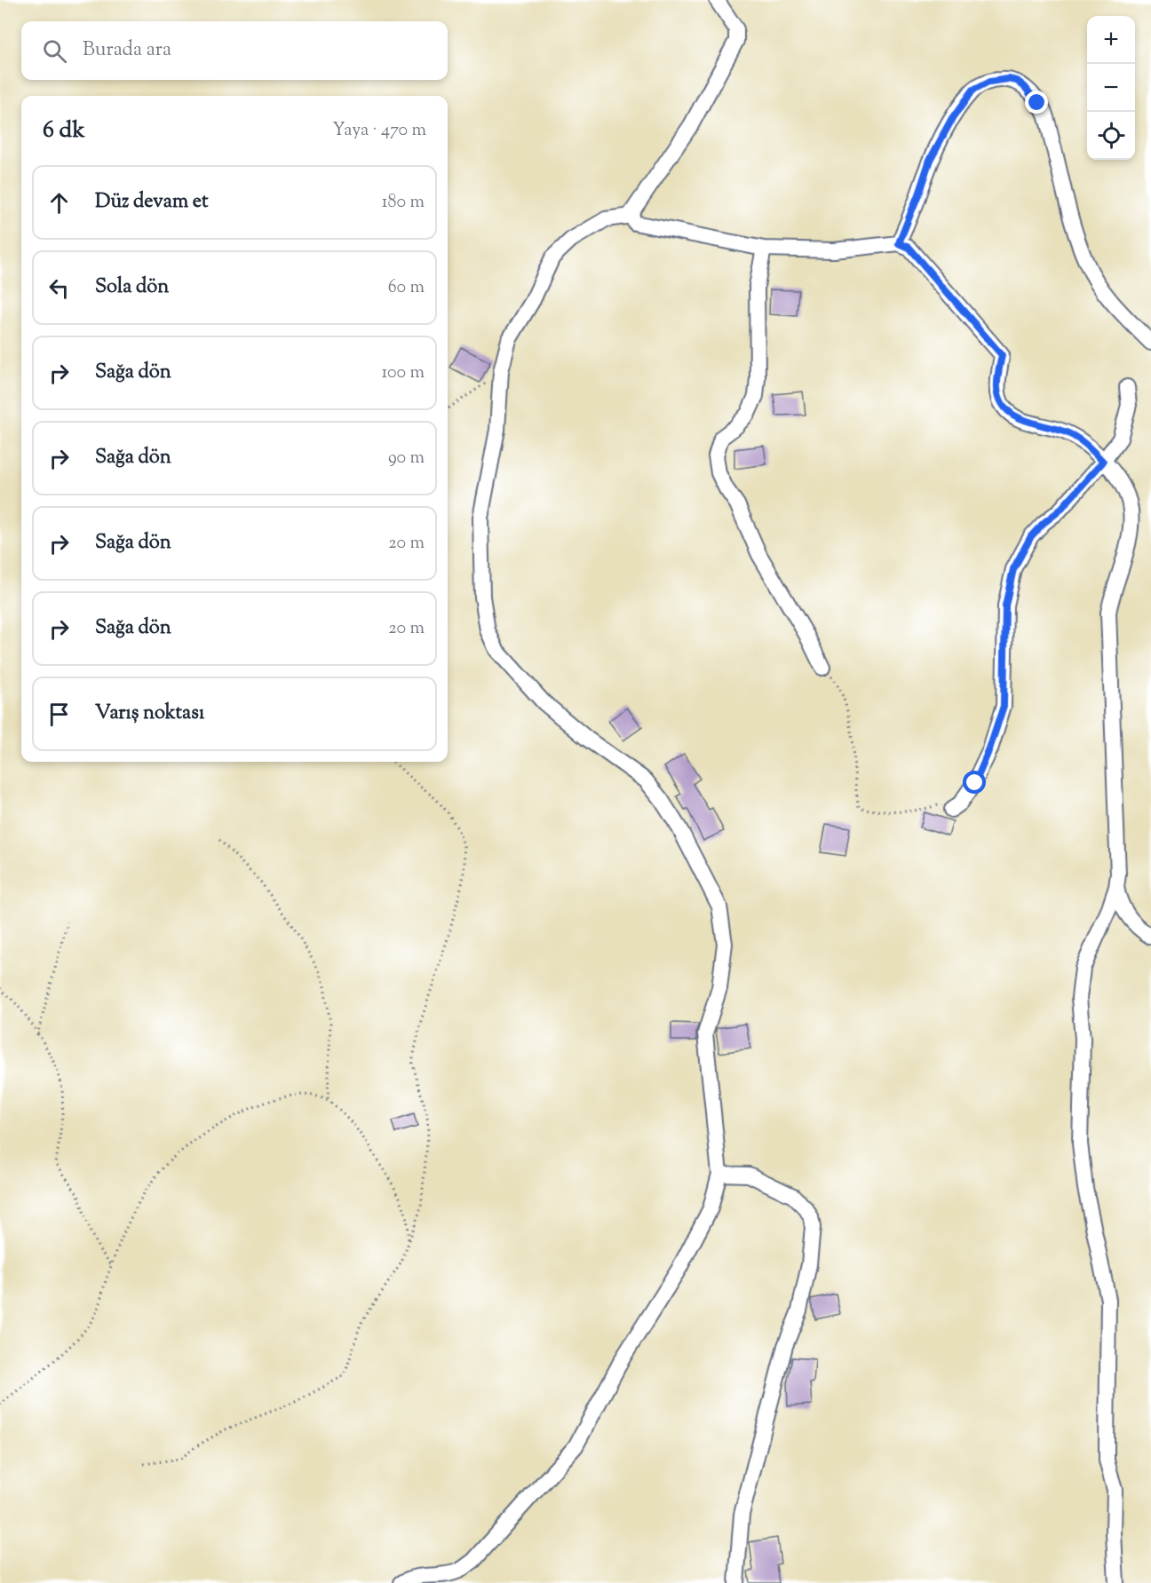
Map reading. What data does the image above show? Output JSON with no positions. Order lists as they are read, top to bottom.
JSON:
{
  "page": {
    "map_buttons": ["+", "−"],
    "search": "Burada ara",
    "heading": ["6 dk", "Yaya · 470 m"],
    "list": [
      ["Düz devam et", "180 m"],
      ["Sola dön", "60 m"],
      ["Sağa dön", "100 m"],
      ["Sağa dön", "90 m"],
      ["Sağa dön", "20 m"],
      ["Sağa dön", "20 m"],
      "Varış noktası"
    ]
  }
}
